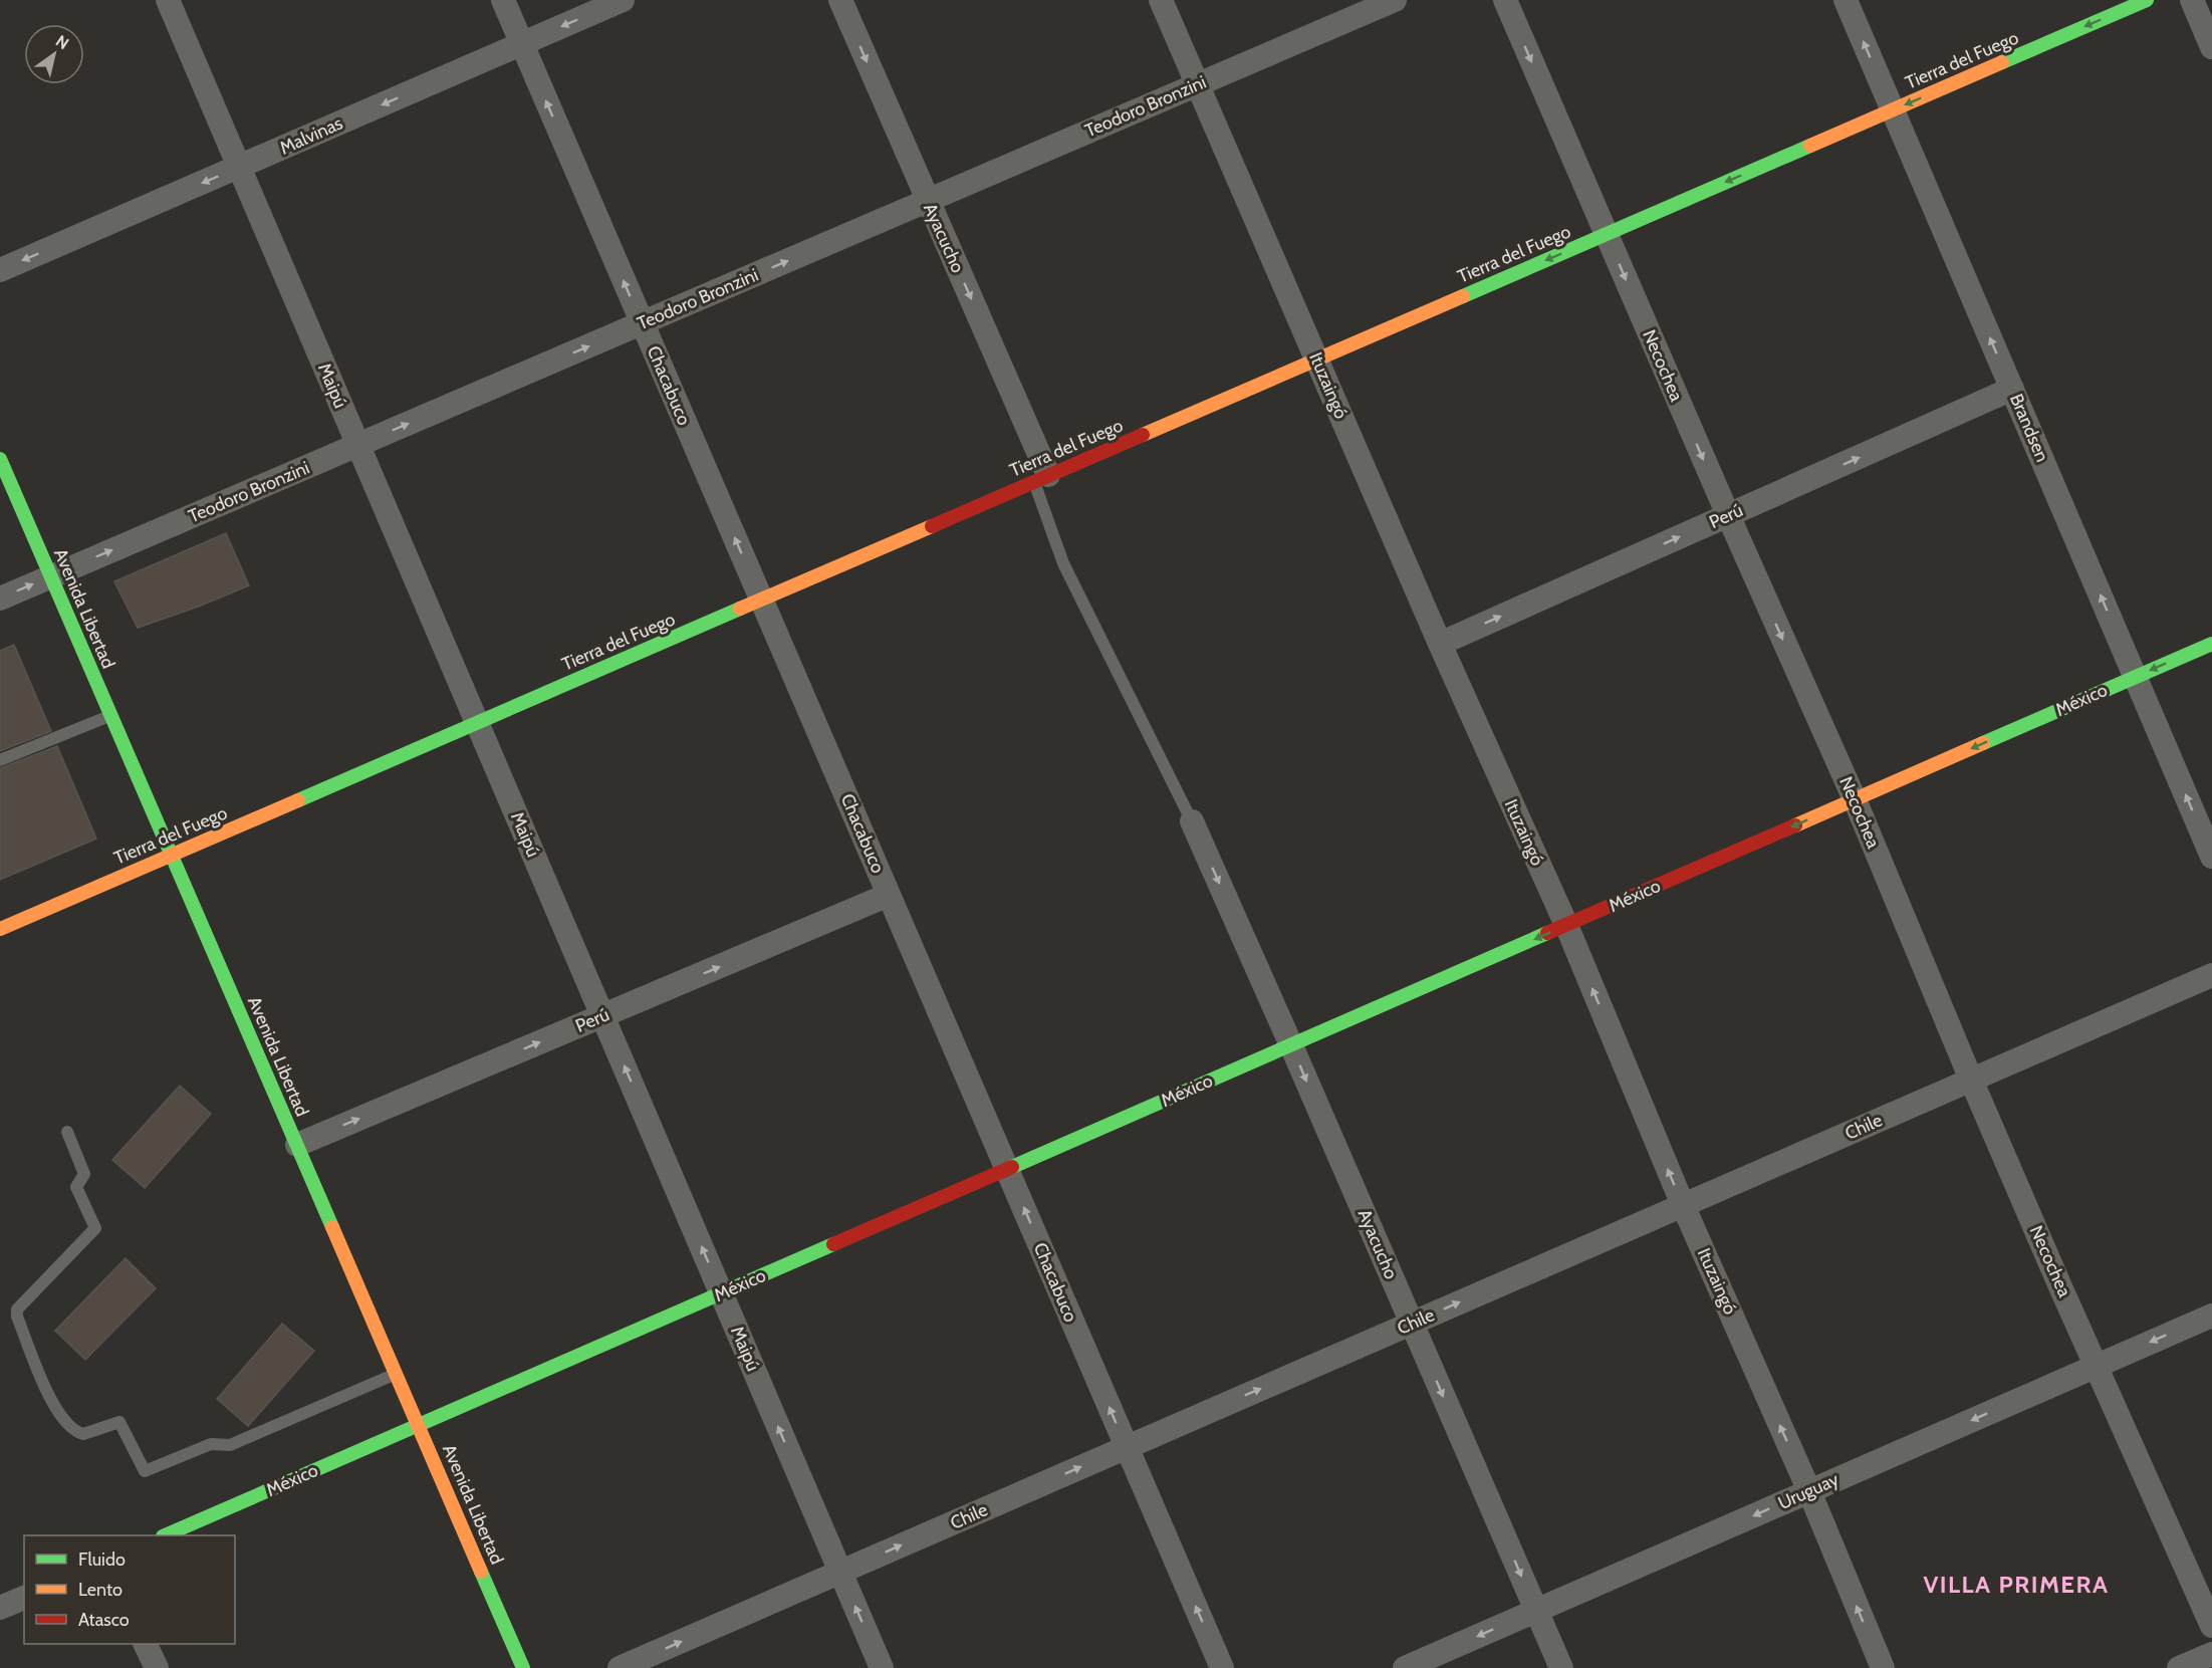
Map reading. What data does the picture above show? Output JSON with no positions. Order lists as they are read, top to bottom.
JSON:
{
  "streets": {
    "street": [
      "Tierra del Fuego",
      "Teodoro Bronzini",
      "Malvinas",
      "Ayacucho",
      "Necochea",
      "Maipú",
      "Chacabuco",
      "Ituzaingó",
      "Brandsen",
      "Perú",
      "Avenida Libertad",
      "México",
      "Chile",
      "Uruguay"
    ]
  },
  "crossings": [
    ["Tierra del Fuego", "Ayacucho"],
    ["Tierra del Fuego", "Necochea"],
    ["Tierra del Fuego", "Maipú"],
    ["Tierra del Fuego", "Chacabuco"],
    ["Tierra del Fuego", "Ituzaingó"],
    ["Tierra del Fuego", "Brandsen"],
    ["Tierra del Fuego", "Avenida Libertad"],
    ["Teodoro Bronzini", "Ayacucho"],
    ["Teodoro Bronzini", "Maipú"],
    ["Teodoro Bronzini", "Chacabuco"],
    ["Teodoro Bronzini", "Ituzaingó"],
    ["Teodoro Bronzini", "Avenida Libertad"],
    ["Malvinas", "Maipú"],
    ["Malvinas", "Chacabuco"],
    ["Ayacucho", "México"],
    ["Ayacucho", "Chile"],
    ["Ayacucho", "Uruguay"],
    ["Necochea", "Perú"],
    ["Necochea", "México"],
    ["Necochea", "Chile"],
    ["Necochea", "Uruguay"],
    ["Maipú", "Perú"],
    ["Maipú", "México"],
    ["Maipú", "Chile"],
    ["Chacabuco", "Perú"],
    ["Chacabuco", "México"],
    ["Chacabuco", "Chile"],
    ["Ituzaingó", "Perú"],
    ["Ituzaingó", "México"],
    ["Ituzaingó", "Chile"],
    ["Ituzaingó", "Uruguay"],
    ["Brandsen", "Perú"],
    ["Brandsen", "México"],
    ["Perú", "Avenida Libertad"],
    ["Avenida Libertad", "México"]
  ],
  "one_way": [
    "Tierra del Fuego",
    "Teodoro Bronzini",
    "Malvinas",
    "Ayacucho",
    "Necochea",
    "Maipú",
    "Chacabuco",
    "Ituzaingó",
    "Brandsen",
    "Perú",
    "México",
    "Chile",
    "Uruguay"
  ],
  "districts": ["VILLA PRIMERA"],
  "legend": ["Fluido", "Lento", "Atasco"],
  "north": "top right"
}
